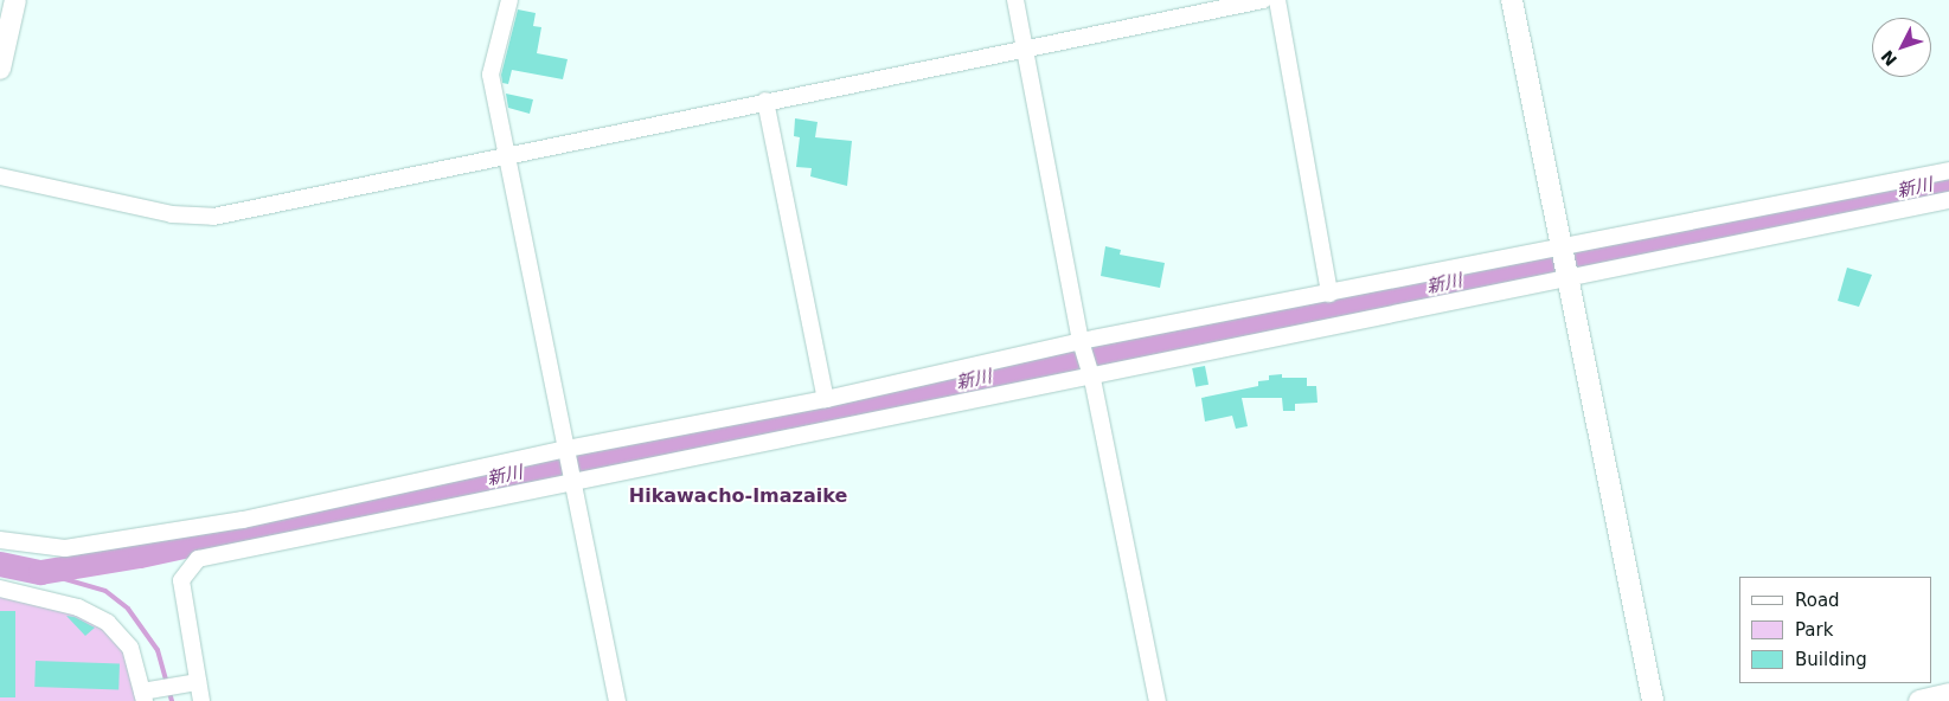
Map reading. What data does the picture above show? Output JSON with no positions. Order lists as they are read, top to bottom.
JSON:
{
  "districts": ["Hikawacho-Imazaike"],
  "water": ["新川"],
  "legend": ["Road", "Park", "Building"],
  "north": "bottom left"
}
